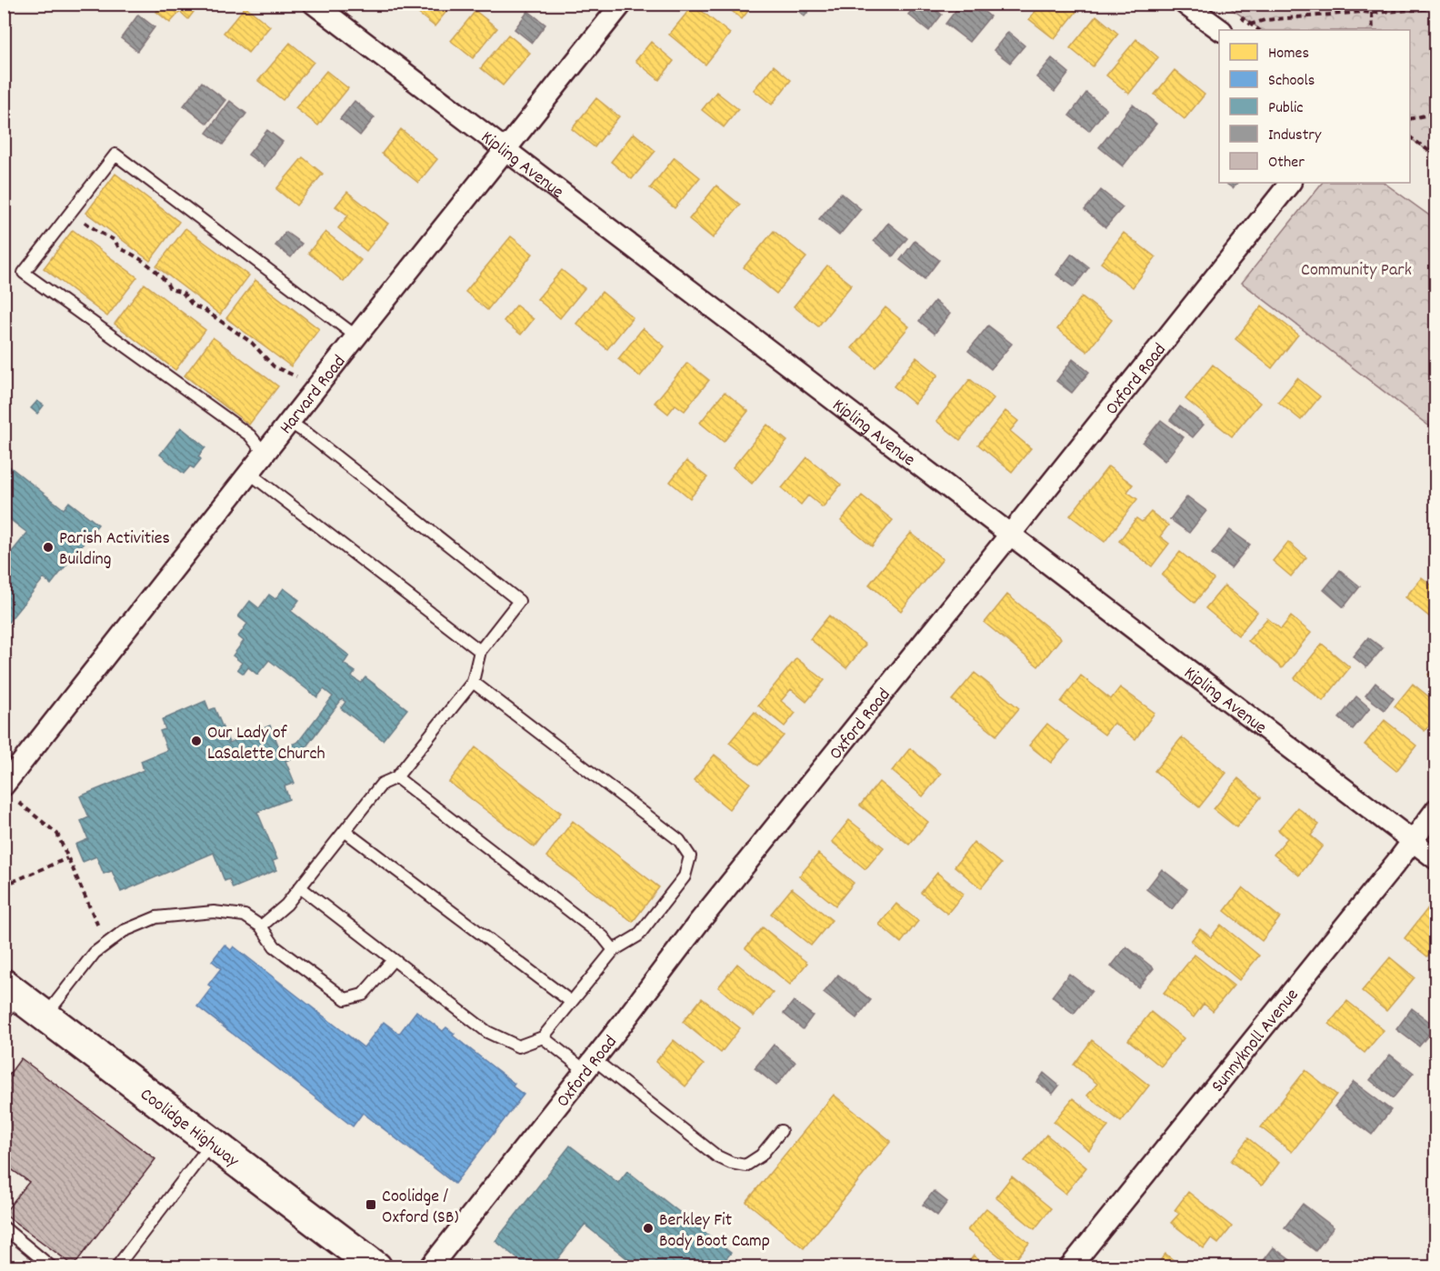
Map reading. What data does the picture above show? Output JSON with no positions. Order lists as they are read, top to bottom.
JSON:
{
  "streets": {
    "main road": ["Coolidge Highway"],
    "street": [
      "Kipling Avenue",
      "Oxford Road",
      "Harvard Road",
      "Sunnyknoll Avenue"
    ]
  },
  "crossings": [
    ["Kipling Avenue", "Oxford Road"],
    ["Kipling Avenue", "Harvard Road"],
    ["Kipling Avenue", "Sunnyknoll Avenue"]
  ],
  "parks": ["Community Park"],
  "places": {
    "other": ["Parish Activities Building", "Our Lady of LaSalette Church", "Berkley Fit Body Boot Camp"],
    "transit": ["Coolidge / Oxford (SB)"]
  },
  "legend": [
    "Homes",
    "Schools",
    "Public",
    "Industry",
    "Other"
  ]
}
